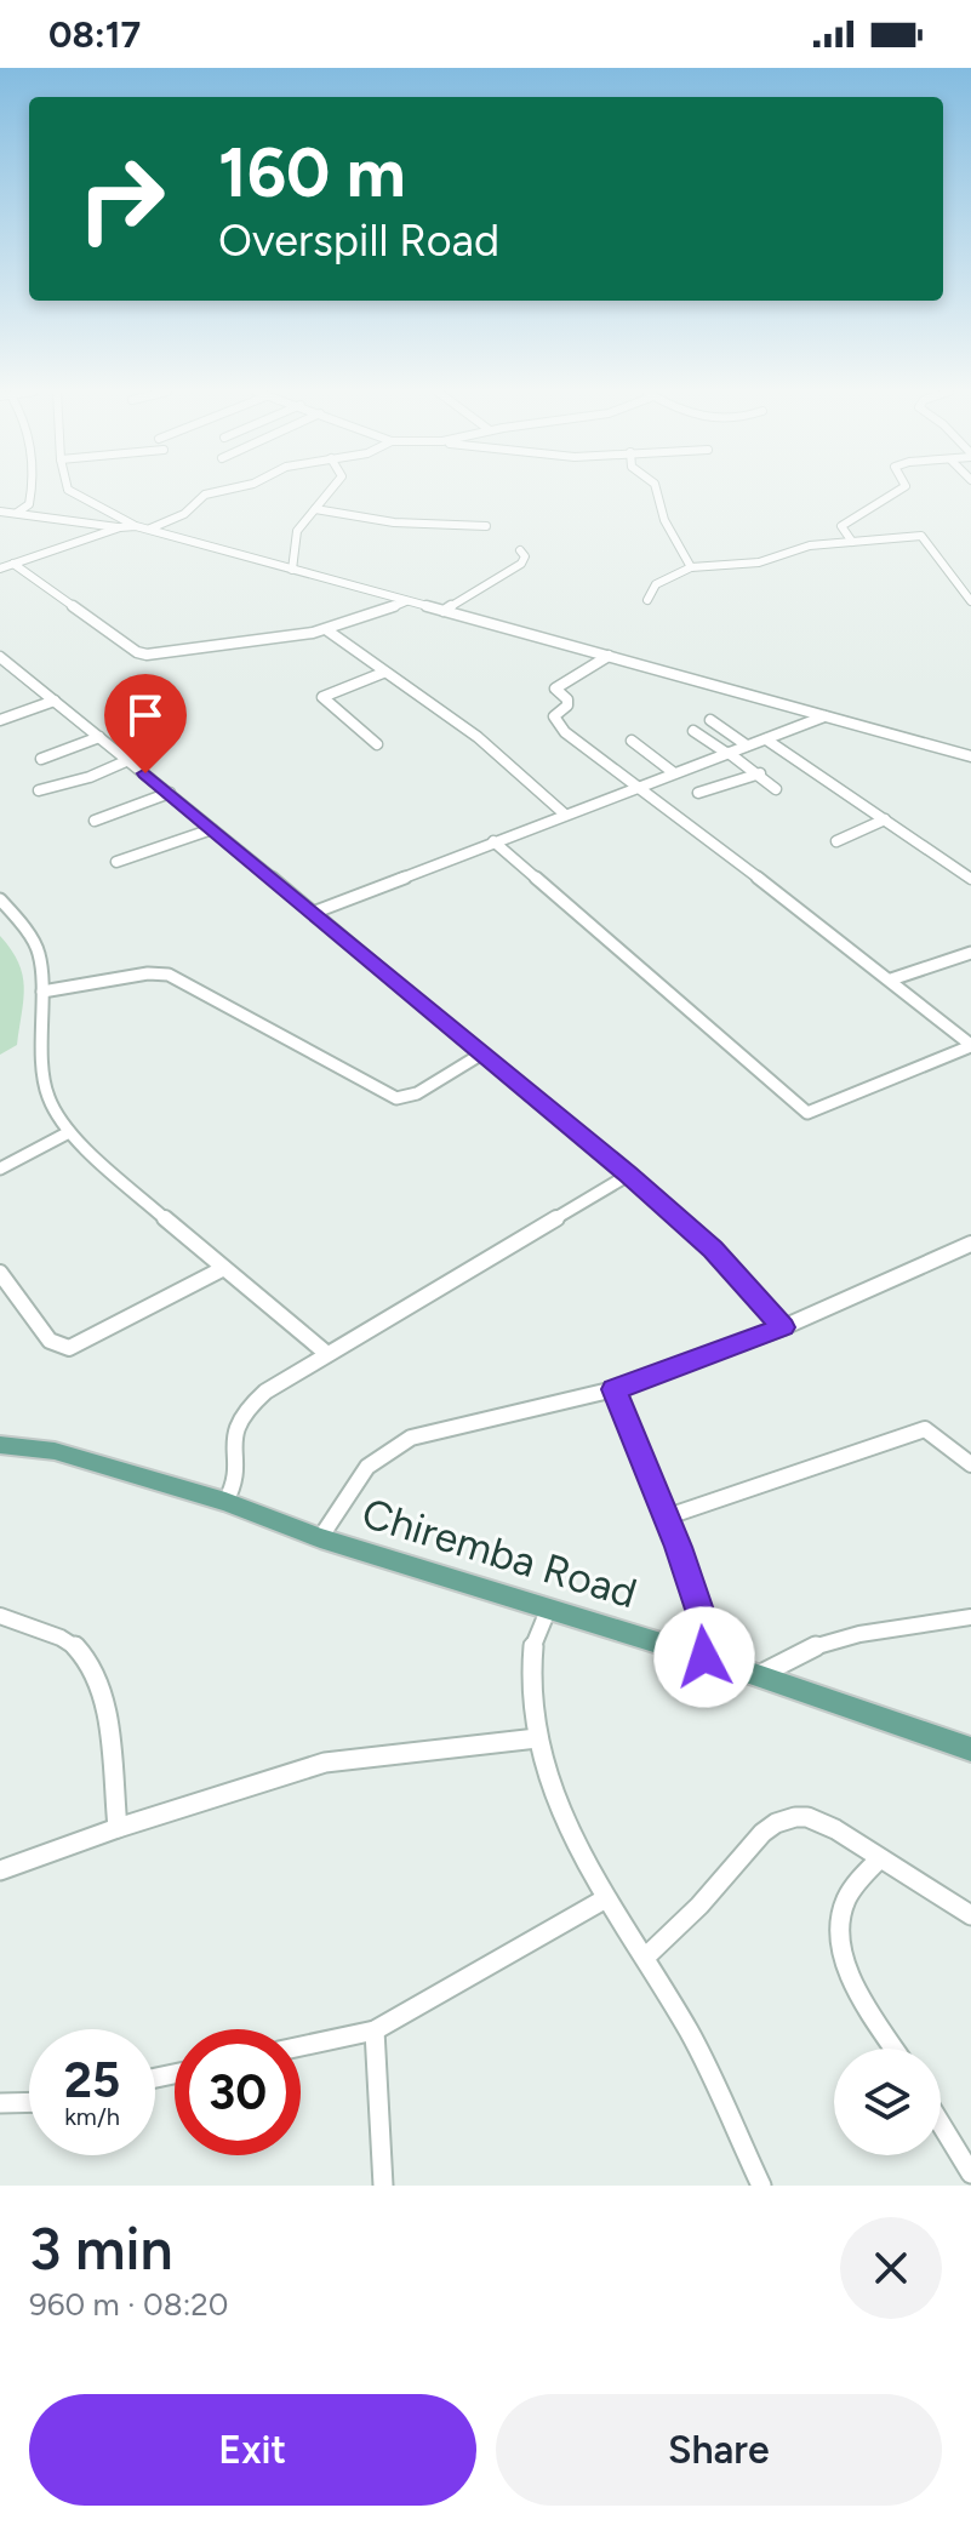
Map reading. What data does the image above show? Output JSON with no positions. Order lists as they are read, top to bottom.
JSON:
{
  "streets": {
    "main road": ["Chiremba Road"]
  },
  "page": {
    "status": "08:17",
    "turn": ["160 m", "Overspill Road"],
    "speed": "25 km/h",
    "limit": "30",
    "heading": ["3 min", "960 m · 08:20"],
    "buttons": ["Exit", "Share"]
  }
}
